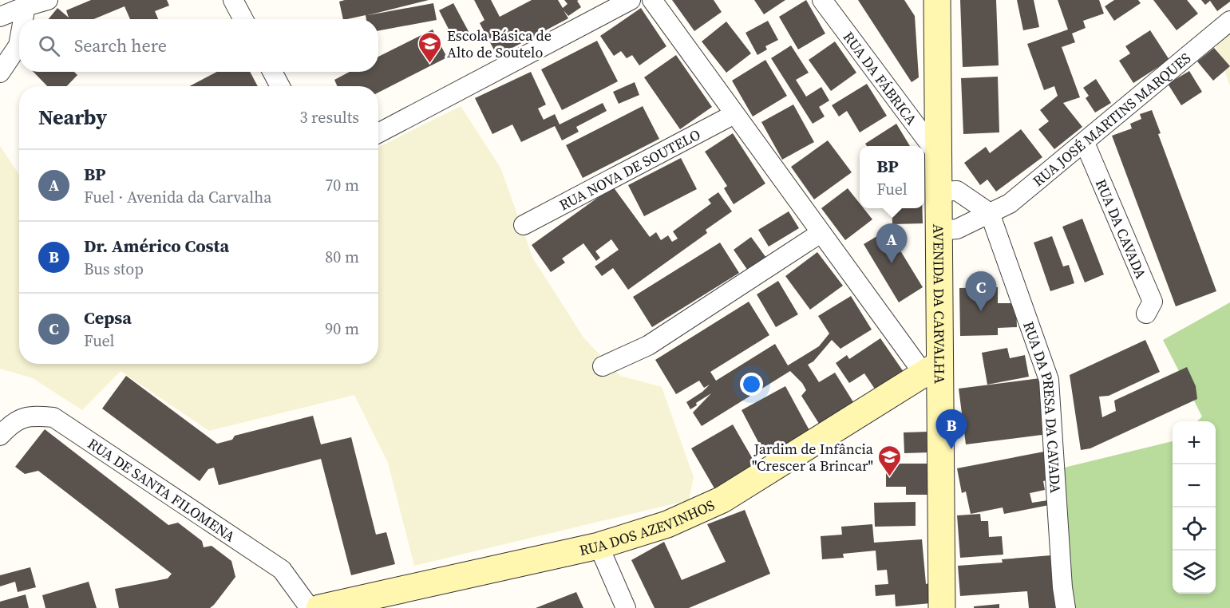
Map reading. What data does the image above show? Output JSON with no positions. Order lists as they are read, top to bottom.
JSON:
{
  "streets": {
    "street": [
      "RUA DA FÁBRICA",
      "RUA JOSÉ MARTINS MARQUES",
      "RUA NOVA DE SOUTELO",
      "RUA DA CAVADA",
      "AVENIDA DA CARVALHA",
      "RUA DA PRESA DA CAVADA",
      "RUA DE SANTA FILOMENA",
      "RUA DOS AZEVINHOS"
    ]
  },
  "crossings": [
    ["RUA DA FÁBRICA", "AVENIDA DA CARVALHA"],
    ["RUA JOSÉ MARTINS MARQUES", "RUA DA CAVADA"],
    ["RUA JOSÉ MARTINS MARQUES", "RUA DA PRESA DA CAVADA"],
    ["AVENIDA DA CARVALHA", "RUA DOS AZEVINHOS"]
  ],
  "places": {
    "school or university": ["Escola Básica de Alto de Soutelo", "Jardim de Infância \"Crescer a Brincar\""]
  },
  "page": {
    "search": "Search here",
    "heading": ["Nearby", "3 results"],
    "popup": ["BP", "Fuel"],
    "list": [
      {
        "mark": "A",
        "name": "BP",
        "note": "Fuel · Avenida da Carvalha",
        "value": "70 m"
      },
      {
        "mark": "B",
        "name": "Dr. Américo Costa",
        "note": "Bus stop",
        "value": "80 m"
      },
      {
        "mark": "C",
        "name": "Cepsa",
        "note": "Fuel",
        "value": "90 m"
      }
    ],
    "pins": ["A", "C", "B"],
    "map_buttons": ["+", "−"]
  }
}
